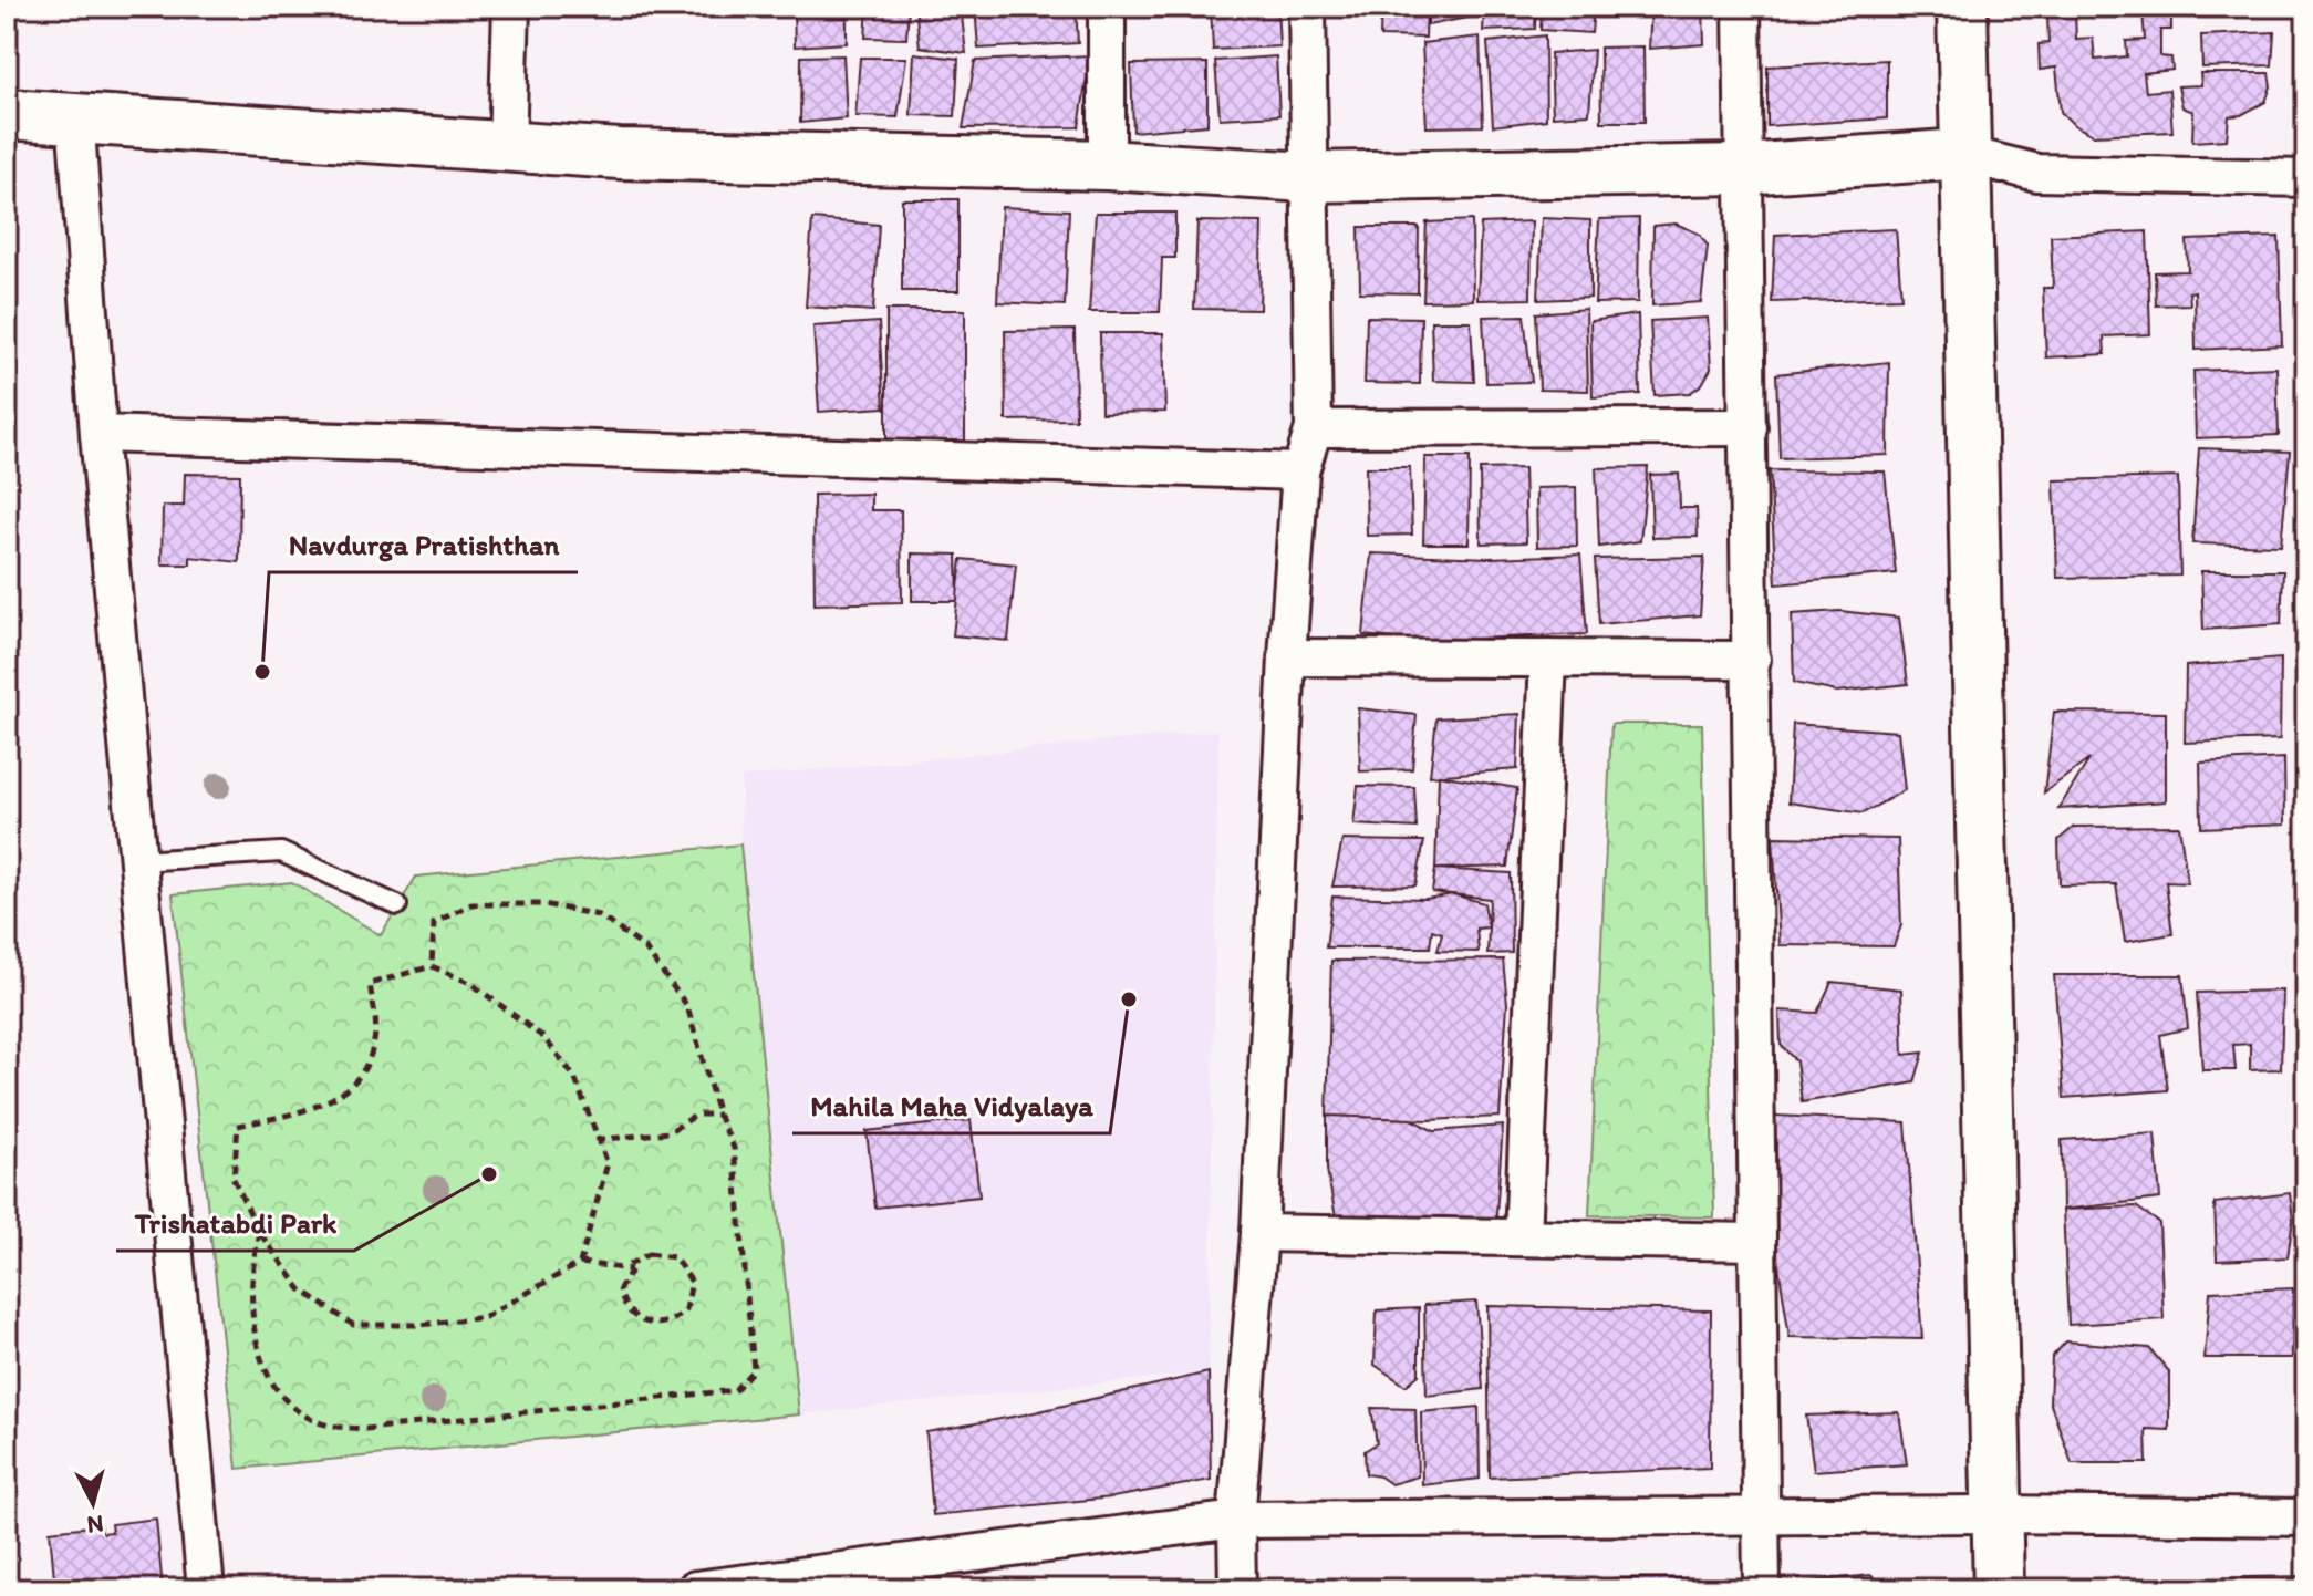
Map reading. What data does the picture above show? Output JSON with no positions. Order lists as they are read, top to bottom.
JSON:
{
  "places": ["Navdurga Pratishthan", "Mahila Maha Vidyalaya", "Trishatabdi Park"],
  "north": "bottom"
}
